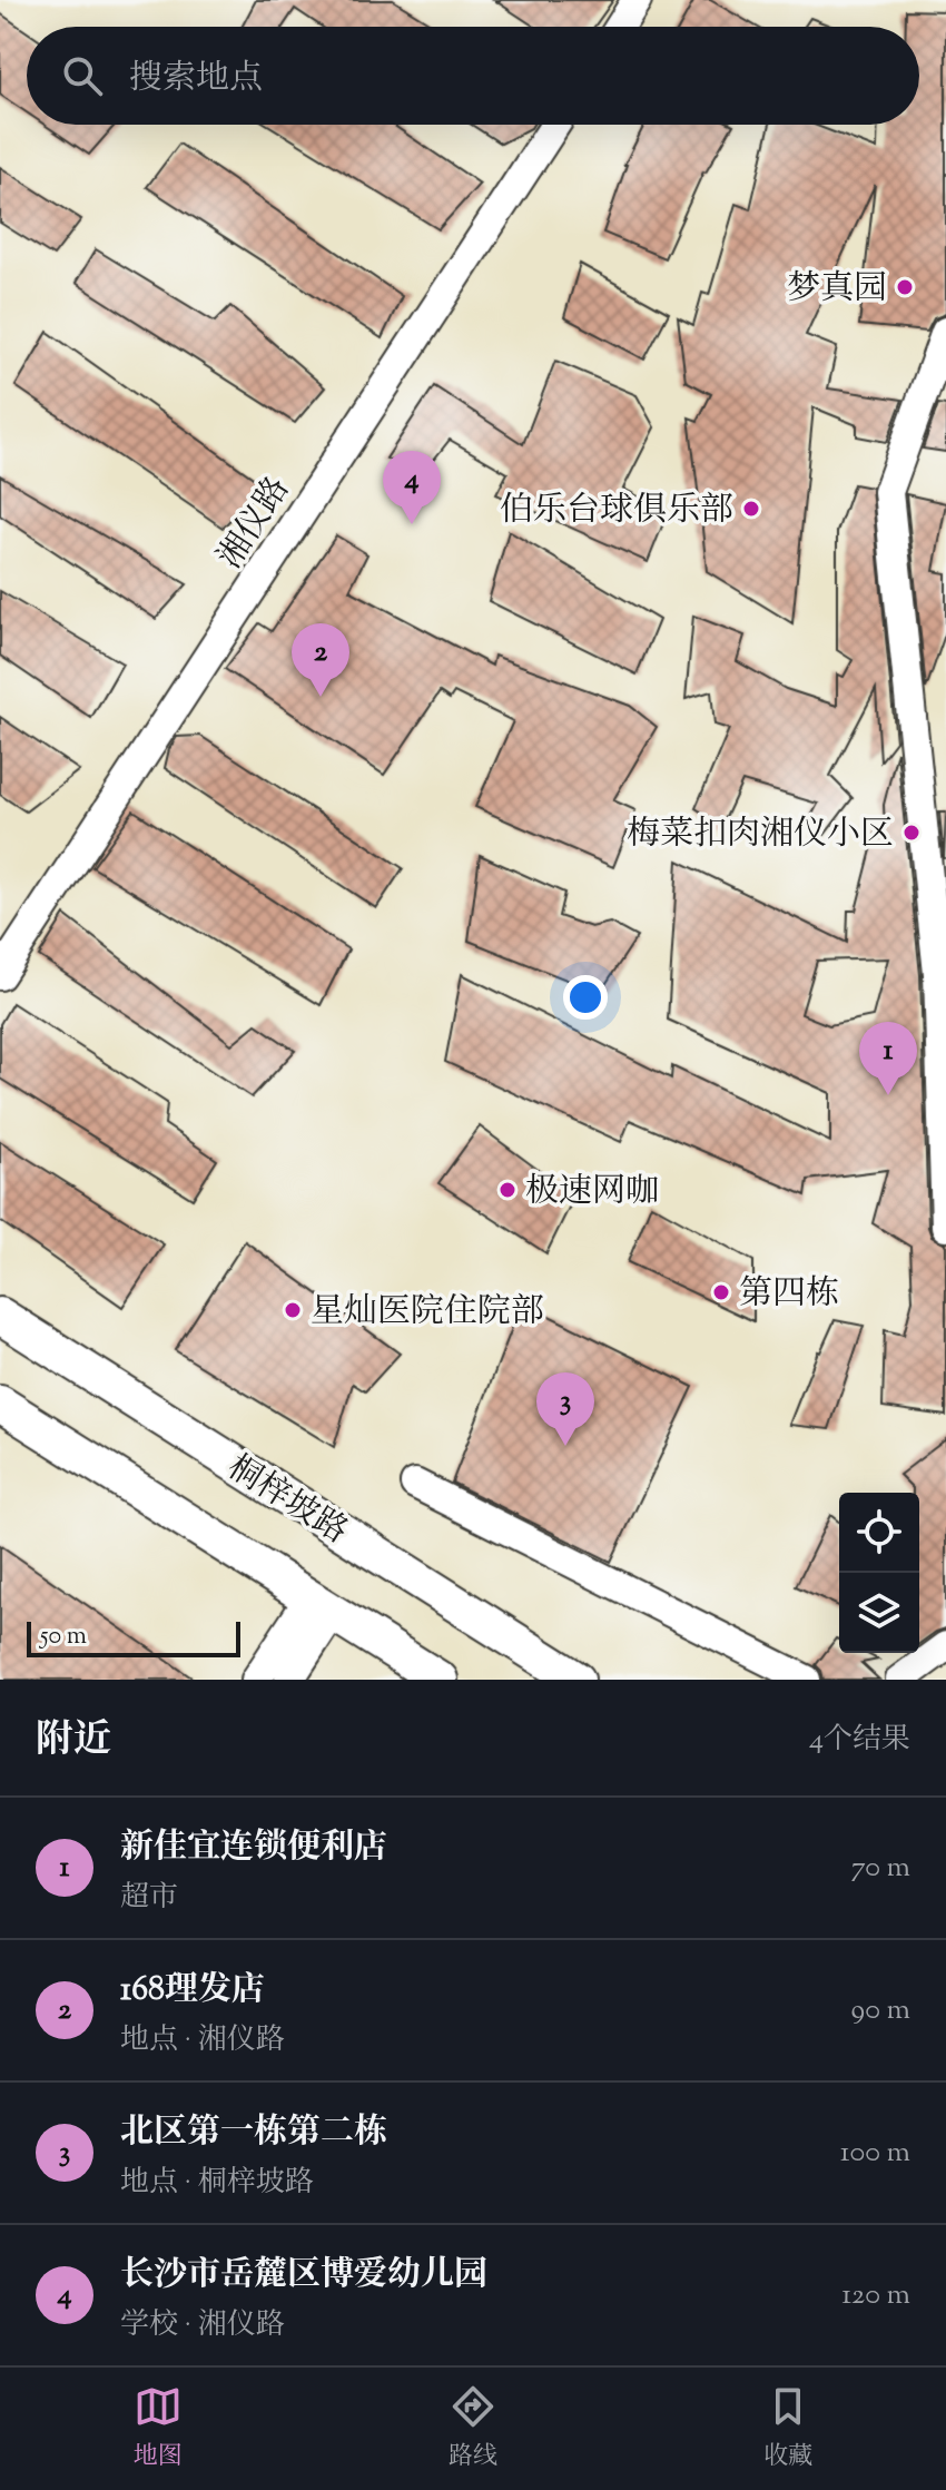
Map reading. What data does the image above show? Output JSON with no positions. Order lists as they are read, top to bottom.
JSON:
{
  "streets": {
    "main road": ["桐梓坡路"],
    "street": ["湘仪路"]
  },
  "places": [
    "梦真园",
    "伯乐台球俱乐部",
    "梅菜扣肉湘仪小区",
    "极速网咖",
    "第四栋",
    "星灿医院住院部"
  ],
  "scale_bar": "50 m",
  "page": {
    "search": "搜索地点",
    "pins": [
      "4",
      "2",
      "1",
      "3"
    ],
    "scale": "50 m",
    "heading": ["附近", "4个结果"],
    "list": [
      {
        "mark": "1",
        "name": "新佳宜连锁便利店",
        "note": "超市",
        "value": "70 m"
      },
      {
        "mark": "2",
        "name": "168理发店",
        "note": "地点 · 湘仪路",
        "value": "90 m"
      },
      {
        "mark": "3",
        "name": "北区第一栋第二栋",
        "note": "地点 · 桐梓坡路",
        "value": "100 m"
      },
      {
        "mark": "4",
        "name": "长沙市岳麓区博爱幼儿园",
        "note": "学校 · 湘仪路",
        "value": "120 m"
      }
    ],
    "nav": ["地图", "路线", "收藏"]
  }
}
